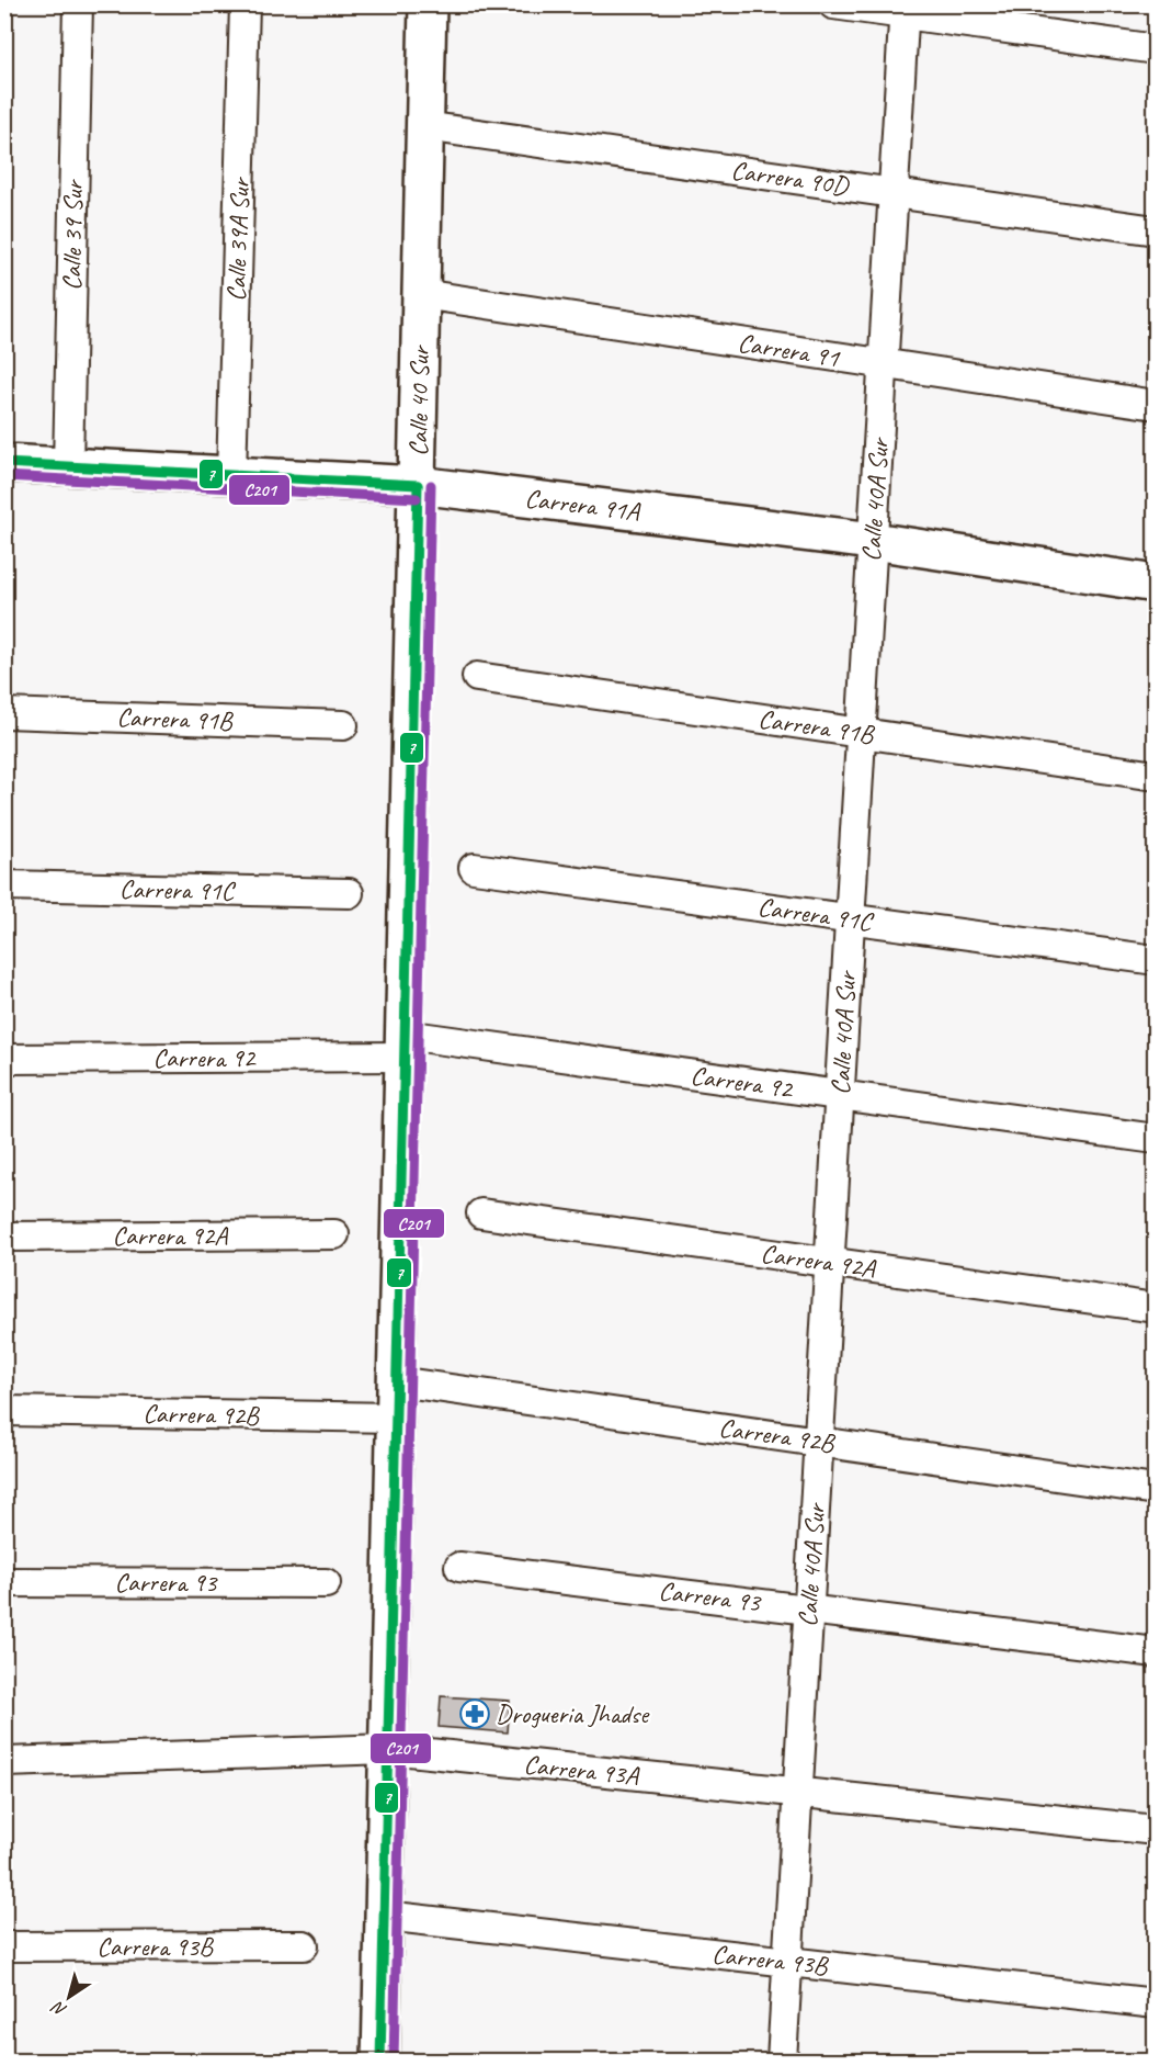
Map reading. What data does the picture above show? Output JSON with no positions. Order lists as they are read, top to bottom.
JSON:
{
  "streets": {
    "street": [
      "Carrera 90D",
      "Calle 39 Sur",
      "Calle 39A Sur",
      "Carrera 91",
      "Calle 40 Sur",
      "Calle 40A Sur",
      "Carrera 91A",
      "Carrera 91B",
      "Carrera 91C",
      "Carrera 92",
      "Carrera 92A",
      "Carrera 92B",
      "Carrera 93",
      "Carrera 93A",
      "Carrera 93B"
    ]
  },
  "crossings": [
    ["Carrera 90D", "Calle 40 Sur"],
    ["Carrera 90D", "Calle 40A Sur"],
    ["Calle 39 Sur", "Carrera 91A"],
    ["Calle 39A Sur", "Carrera 91A"],
    ["Carrera 91", "Calle 40 Sur"],
    ["Carrera 91", "Calle 40A Sur"],
    ["Calle 40 Sur", "Carrera 91A"],
    ["Calle 40 Sur", "Carrera 92"],
    ["Calle 40 Sur", "Carrera 92B"],
    ["Calle 40 Sur", "Carrera 93A"],
    ["Calle 40 Sur", "Carrera 93B"],
    ["Calle 40A Sur", "Carrera 91A"],
    ["Calle 40A Sur", "Carrera 91B"],
    ["Calle 40A Sur", "Carrera 91C"],
    ["Calle 40A Sur", "Carrera 92"],
    ["Calle 40A Sur", "Carrera 92A"],
    ["Calle 40A Sur", "Carrera 92B"],
    ["Calle 40A Sur", "Carrera 93"],
    ["Calle 40A Sur", "Carrera 93A"],
    ["Calle 40A Sur", "Carrera 93B"]
  ],
  "places": {
    "pharmacy": ["Drogueria Jhadse"]
  },
  "lines": ["transit line 7", "transit line C201"],
  "north": "bottom left"
}
